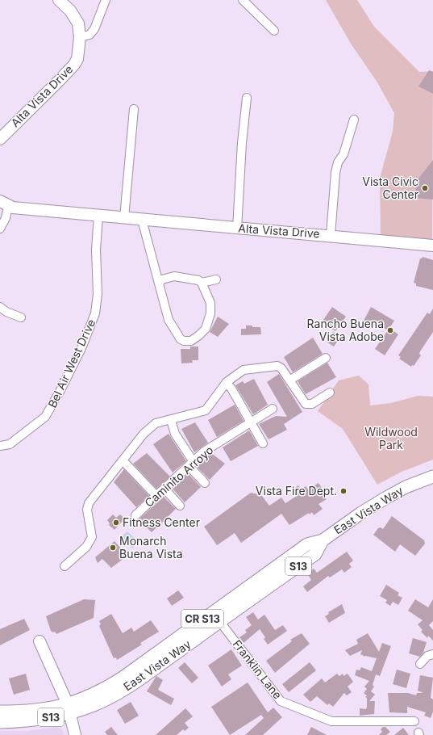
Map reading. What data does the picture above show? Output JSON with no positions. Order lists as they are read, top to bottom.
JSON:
{
  "streets": {
    "main road": ["East Vista Way", "S13", "CR S13"],
    "street": [
      "Alta Vista Drive",
      "Bel Air West Drive",
      "Caminito Arroyo",
      "Franklin Lane"
    ]
  },
  "crossings": [
    ["Alta Vista Drive", "Bel Air West Drive"],
    ["East Vista Way", "Franklin Lane"]
  ],
  "parks": ["Wildwood Park"],
  "places": [
    "Vista Civic Center",
    "Rancho Buena Vista Adobe",
    "Vista Fire Dept.",
    "Fitness Center",
    "Monarch Buena Vista"
  ]
}
